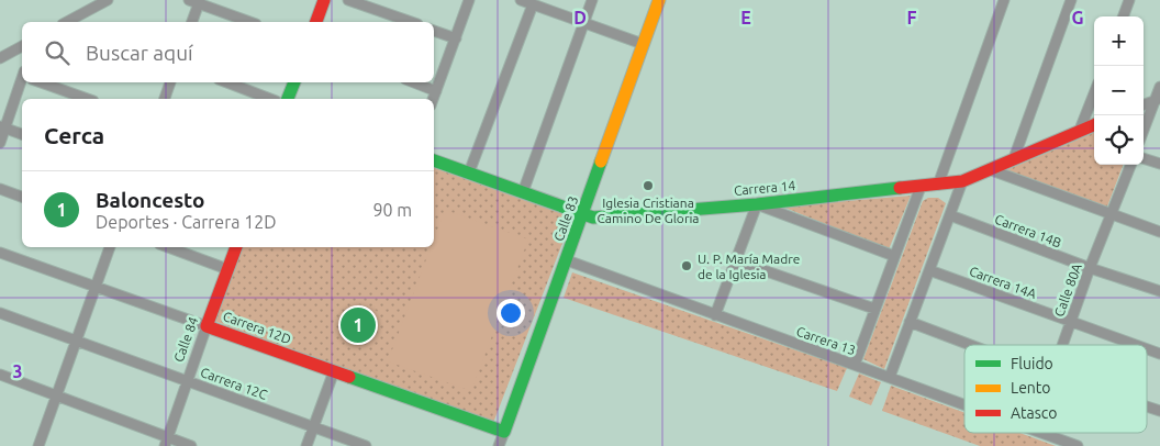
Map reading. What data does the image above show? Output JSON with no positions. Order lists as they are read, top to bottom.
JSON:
{
  "streets": {
    "street": [
      "Carrera 14",
      "Calle 83",
      "Carrera 14B",
      "Carrera 14A",
      "Calle 80A",
      "Carrera 12D",
      "Calle 84",
      "Carrera 13",
      "Carrera 12C"
    ]
  },
  "crossings": [
    ["Carrera 14", "Calle 83"],
    ["Calle 83", "Carrera 12D"],
    ["Calle 83", "Carrera 13"],
    ["Carrera 14B", "Calle 80A"],
    ["Carrera 14A", "Calle 80A"],
    ["Carrera 12D", "Calle 84"],
    ["Calle 84", "Carrera 12C"]
  ],
  "places": ["Iglesia Cristiana Camino De Gloria", "U. P. María Madre de la Iglesia"],
  "legend": ["Fluido", "Lento", "Atasco"],
  "page": {
    "map_buttons": ["+", "−"],
    "search": "Buscar aquí",
    "heading": "Cerca",
    "list": [
      {
        "mark": "1",
        "name": "Baloncesto",
        "note": "Deportes · Carrera 12D",
        "value": "90 m"
      }
    ],
    "pins": "1"
  },
  "grid": {
    "columns": [
      "D",
      "E",
      "F",
      "G"
    ],
    "rows": ["3"]
  }
}
